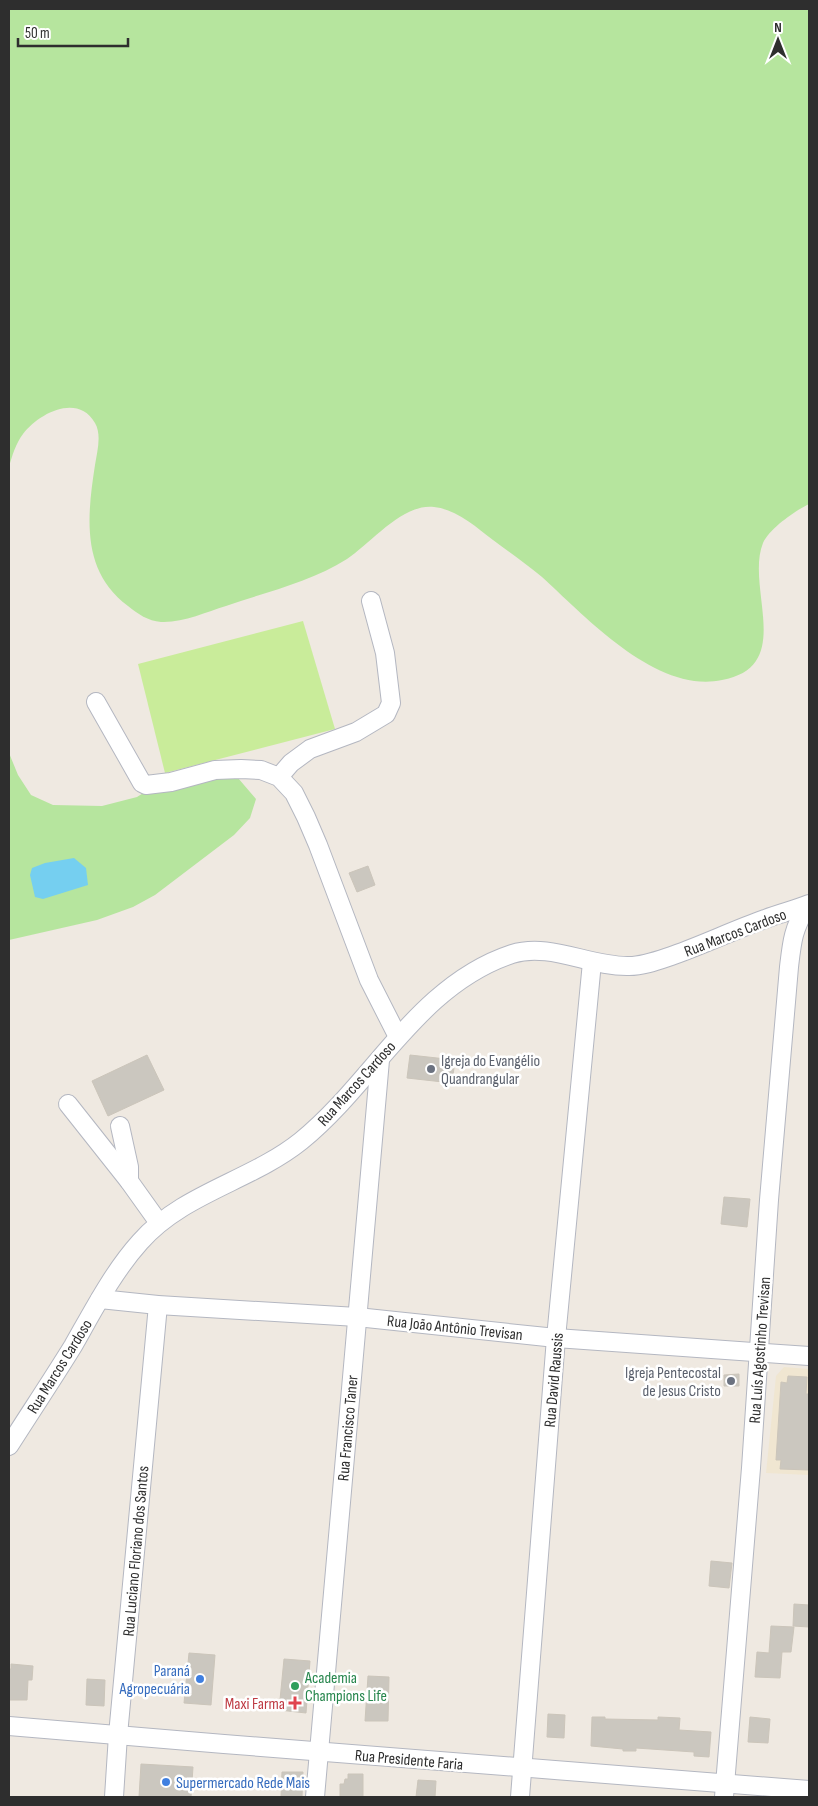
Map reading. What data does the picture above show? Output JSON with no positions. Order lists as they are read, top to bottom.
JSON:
{
  "streets": {
    "street": [
      "Rua Marcos Cardoso",
      "Rua João Antônio Trevisan",
      "Rua Luís Agostinho Trevisan",
      "Rua David Raussis",
      "Rua Francisco Taner",
      "Rua Luciano Floriano dos Santos",
      "Rua Presidente Faria"
    ]
  },
  "crossings": [
    ["Rua Marcos Cardoso", "Rua João Antônio Trevisan"],
    ["Rua Marcos Cardoso", "Rua Luís Agostinho Trevisan"],
    ["Rua Marcos Cardoso", "Rua David Raussis"],
    ["Rua Marcos Cardoso", "Rua Francisco Taner"],
    ["Rua João Antônio Trevisan", "Rua Luís Agostinho Trevisan"],
    ["Rua João Antônio Trevisan", "Rua David Raussis"],
    ["Rua João Antônio Trevisan", "Rua Francisco Taner"],
    ["Rua João Antônio Trevisan", "Rua Luciano Floriano dos Santos"],
    ["Rua Luís Agostinho Trevisan", "Rua Presidente Faria"],
    ["Rua David Raussis", "Rua Presidente Faria"],
    ["Rua Francisco Taner", "Rua Presidente Faria"],
    ["Rua Luciano Floriano dos Santos", "Rua Presidente Faria"]
  ],
  "places": {
    "other": [
      "Igreja do Evangélio Quandrangular",
      "Igreja Pentecostal de Jesus Cristo",
      "Paraná Agropecuária",
      "Academia Champions Life",
      "Supermercado Rede Mais"
    ],
    "health": ["Maxi Farma"]
  },
  "scale_bar": "50 m",
  "north": "top"
}
